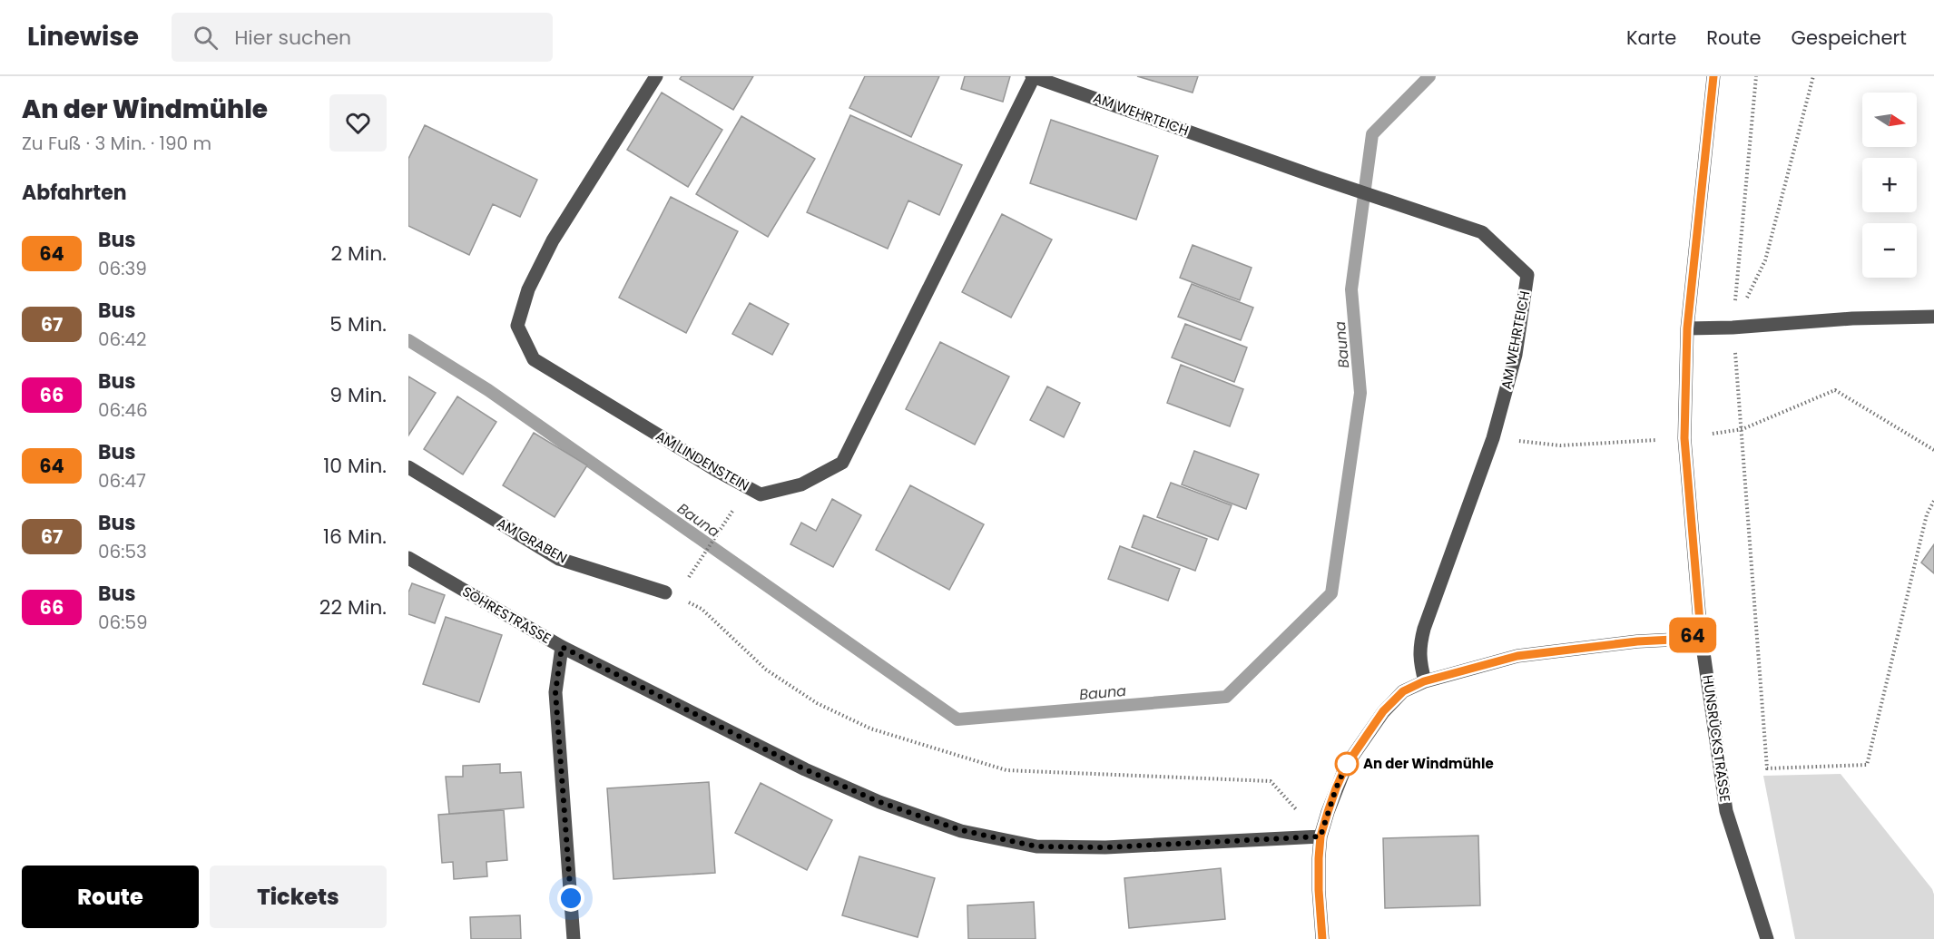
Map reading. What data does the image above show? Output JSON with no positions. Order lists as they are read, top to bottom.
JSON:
{
  "streets": {
    "street": [
      "AM WEHRTEICH",
      "AM LINDENSTEIN",
      "AM GRABEN",
      "SÖHRESTRASSE",
      "HUNSRÜCKSTRASSE"
    ]
  },
  "crossings": [
    ["AM WEHRTEICH", "AM LINDENSTEIN"]
  ],
  "water": ["Bauna"],
  "places": ["An der Windmühle"],
  "lines": ["bus line 64"],
  "north": "right",
  "page": {
    "header": "Linewise",
    "search": "Hier suchen",
    "nav": ["Karte", "Route", "Gespeichert"],
    "heading": [
      ["An der Windmühle", "Zu Fuß · 3 Min. · 190 m"],
      "Abfahrten"
    ],
    "on_map": "64",
    "map_buttons": ["+", "−"],
    "list": [
      {
        "mark": "64",
        "name": "Bus",
        "note": "06:39",
        "value": "2 Min."
      },
      {
        "mark": "67",
        "name": "Bus",
        "note": "06:42",
        "value": "5 Min."
      },
      {
        "mark": "66",
        "name": "Bus",
        "note": "06:46",
        "value": "9 Min."
      },
      {
        "mark": "64",
        "name": "Bus",
        "note": "06:47",
        "value": "10 Min."
      },
      {
        "mark": "67",
        "name": "Bus",
        "note": "06:53",
        "value": "16 Min."
      },
      {
        "mark": "66",
        "name": "Bus",
        "note": "06:59",
        "value": "22 Min."
      }
    ],
    "buttons": ["Route", "Tickets"]
  }
}
